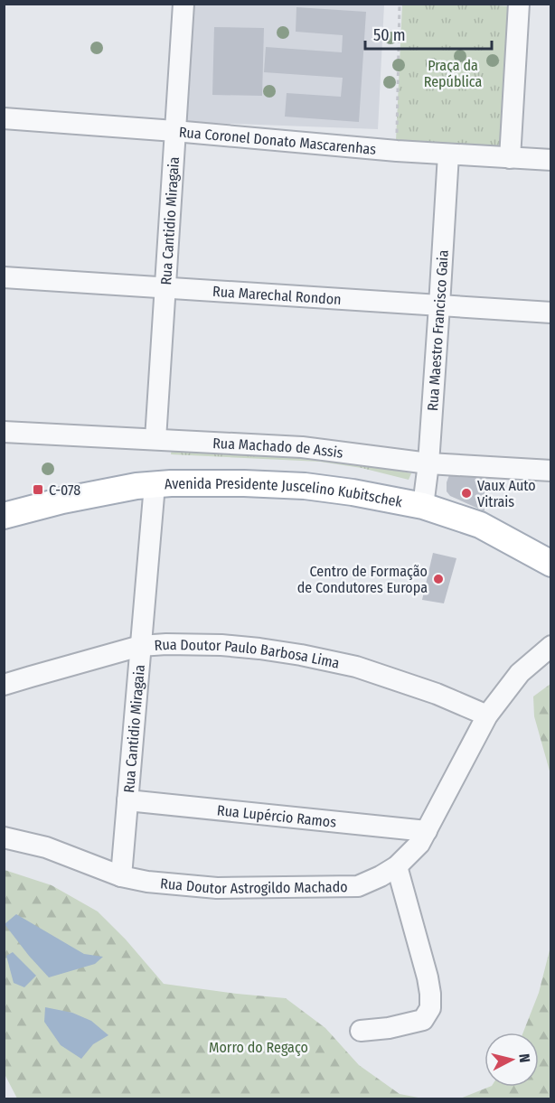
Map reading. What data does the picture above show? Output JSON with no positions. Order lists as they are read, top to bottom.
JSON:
{
  "streets": {
    "main road": ["Avenida Presidente Juscelino Kubitschek"],
    "street": [
      "Rua Coronel Donato Mascarenhas",
      "Rua Cantidio Miragaia",
      "Rua Marechal Rondon",
      "Rua Maestro Francisco Gaia",
      "Rua Machado de Assis",
      "Rua Doutor Paulo Barbosa Lima",
      "Rua Lupércio Ramos",
      "Rua Doutor Astrogildo Machado"
    ]
  },
  "crossings": [
    ["Rua Coronel Donato Mascarenhas", "Rua Cantidio Miragaia"],
    ["Rua Coronel Donato Mascarenhas", "Rua Maestro Francisco Gaia"],
    ["Rua Cantidio Miragaia", "Rua Marechal Rondon"],
    ["Rua Cantidio Miragaia", "Rua Machado de Assis"],
    ["Rua Cantidio Miragaia", "Avenida Presidente Juscelino Kubitschek"],
    ["Rua Cantidio Miragaia", "Rua Doutor Paulo Barbosa Lima"],
    ["Rua Cantidio Miragaia", "Rua Lupércio Ramos"],
    ["Rua Cantidio Miragaia", "Rua Doutor Astrogildo Machado"],
    ["Rua Marechal Rondon", "Rua Maestro Francisco Gaia"],
    ["Rua Maestro Francisco Gaia", "Rua Machado de Assis"],
    ["Rua Maestro Francisco Gaia", "Avenida Presidente Juscelino Kubitschek"],
    ["Rua Doutor Paulo Barbosa Lima", "Rua Doutor Astrogildo Machado"],
    ["Rua Lupércio Ramos", "Rua Doutor Astrogildo Machado"]
  ],
  "parks": ["Praça da República", "Morro do Regaço"],
  "places": {
    "transit": ["C-078"],
    "other": ["Vaux Auto Vitrais", "Centro de Formação de Condutores Europa"]
  },
  "scale_bar": "50 m",
  "north": "right"
}
